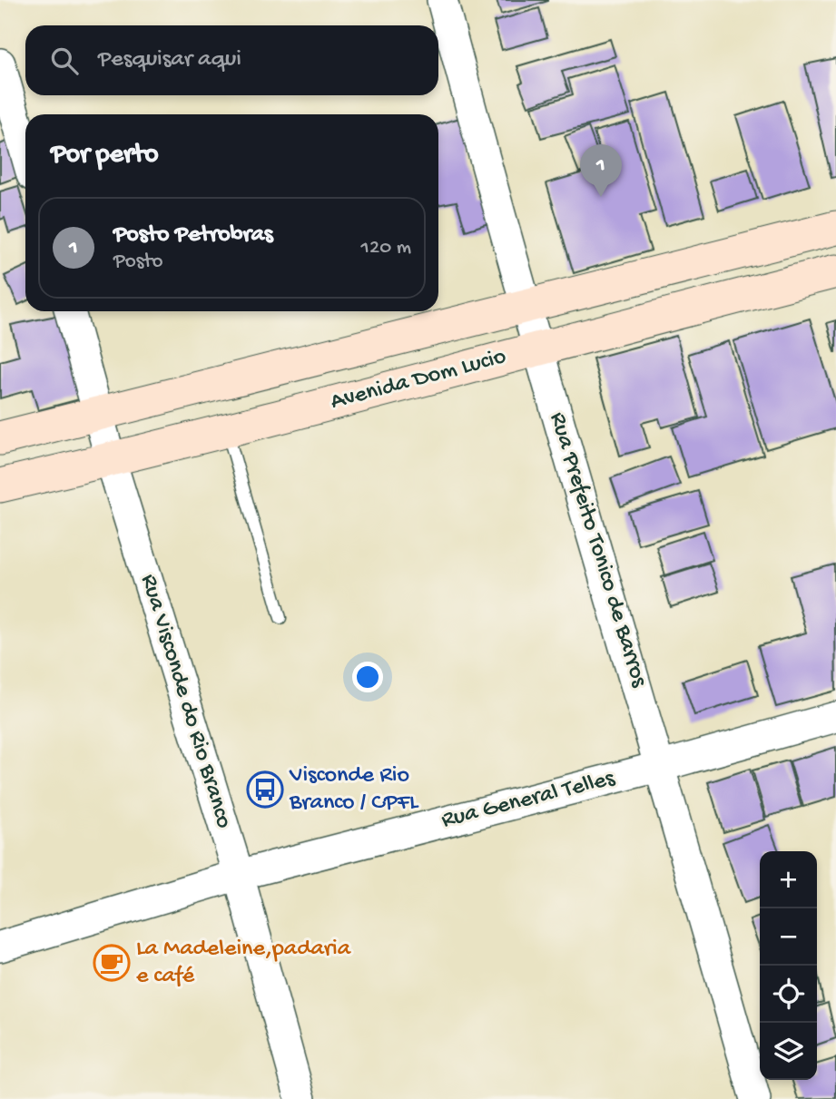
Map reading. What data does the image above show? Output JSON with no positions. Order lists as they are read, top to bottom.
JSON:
{
  "streets": {
    "main road": ["Avenida Dom Lucio"],
    "street": ["Rua Prefeito Tonico de Barros", "Rua Visconde do Rio Branco", "Rua General Telles"]
  },
  "crossings": [
    ["Avenida Dom Lucio", "Rua Prefeito Tonico de Barros"],
    ["Avenida Dom Lucio", "Rua Visconde do Rio Branco"],
    ["Rua Prefeito Tonico de Barros", "Rua General Telles"],
    ["Rua Visconde do Rio Branco", "Rua General Telles"]
  ],
  "places": {
    "bus stop": ["Visconde Rio Branco / CPFL"],
    "cafe": ["La Madeleine,padaria e café"]
  },
  "page": {
    "search": "Pesquisar aqui",
    "heading": "Por perto",
    "pins": "1",
    "list": [
      {
        "mark": "1",
        "name": "Posto Petrobras",
        "note": "Posto",
        "value": "120 m"
      }
    ],
    "map_buttons": ["+", "−"]
  }
}
